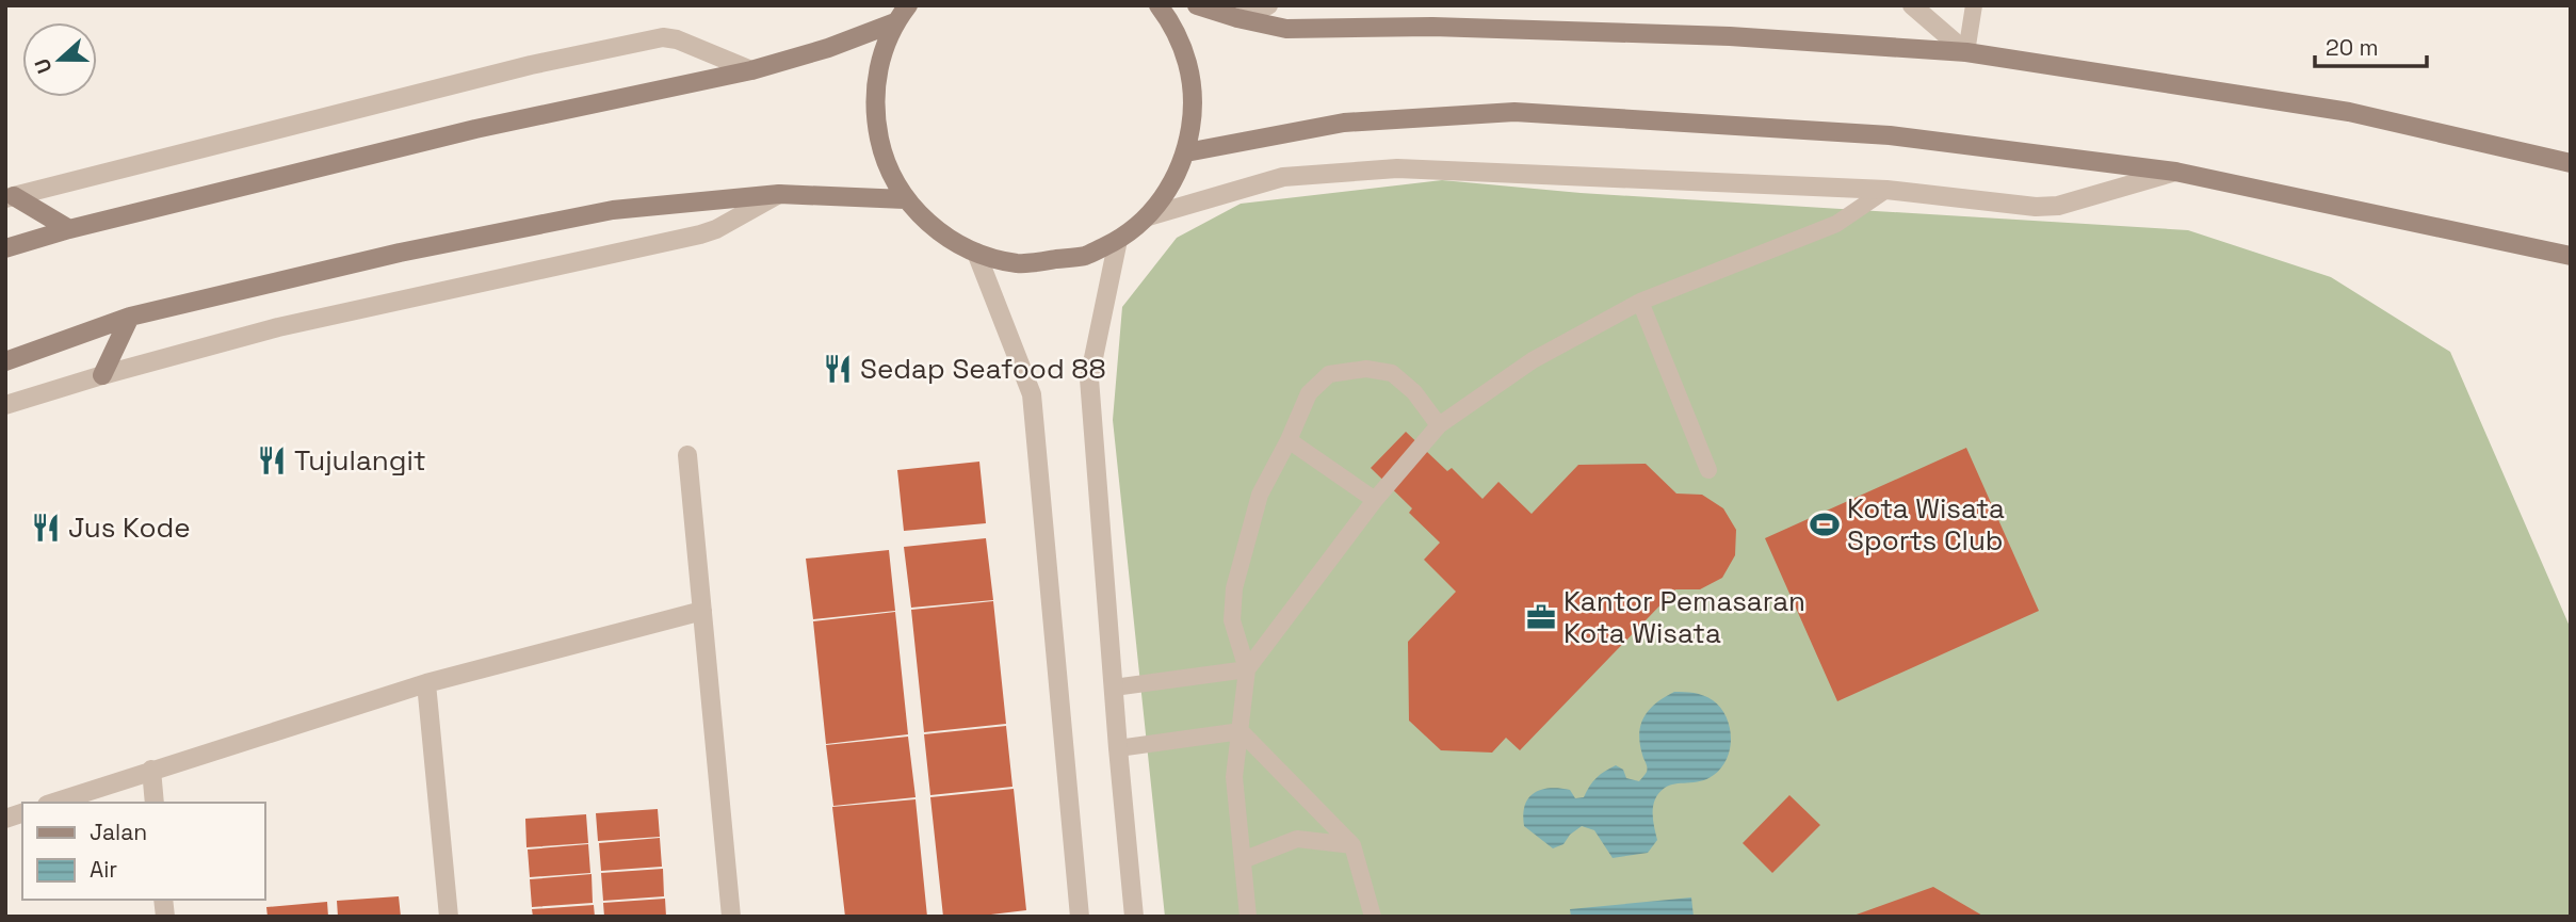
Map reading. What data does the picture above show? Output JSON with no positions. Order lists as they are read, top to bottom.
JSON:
{
  "places": {
    "restaurant": ["Sedap Seafood 88", "Tujulangit", "Jus Kode"],
    "sports": ["Kota Wisata Sports Club"],
    "office": ["Kantor Pemasaran Kota Wisata"]
  },
  "legend": ["Jalan", "Air"],
  "scale_bar": "20 m",
  "north": "left"
}
